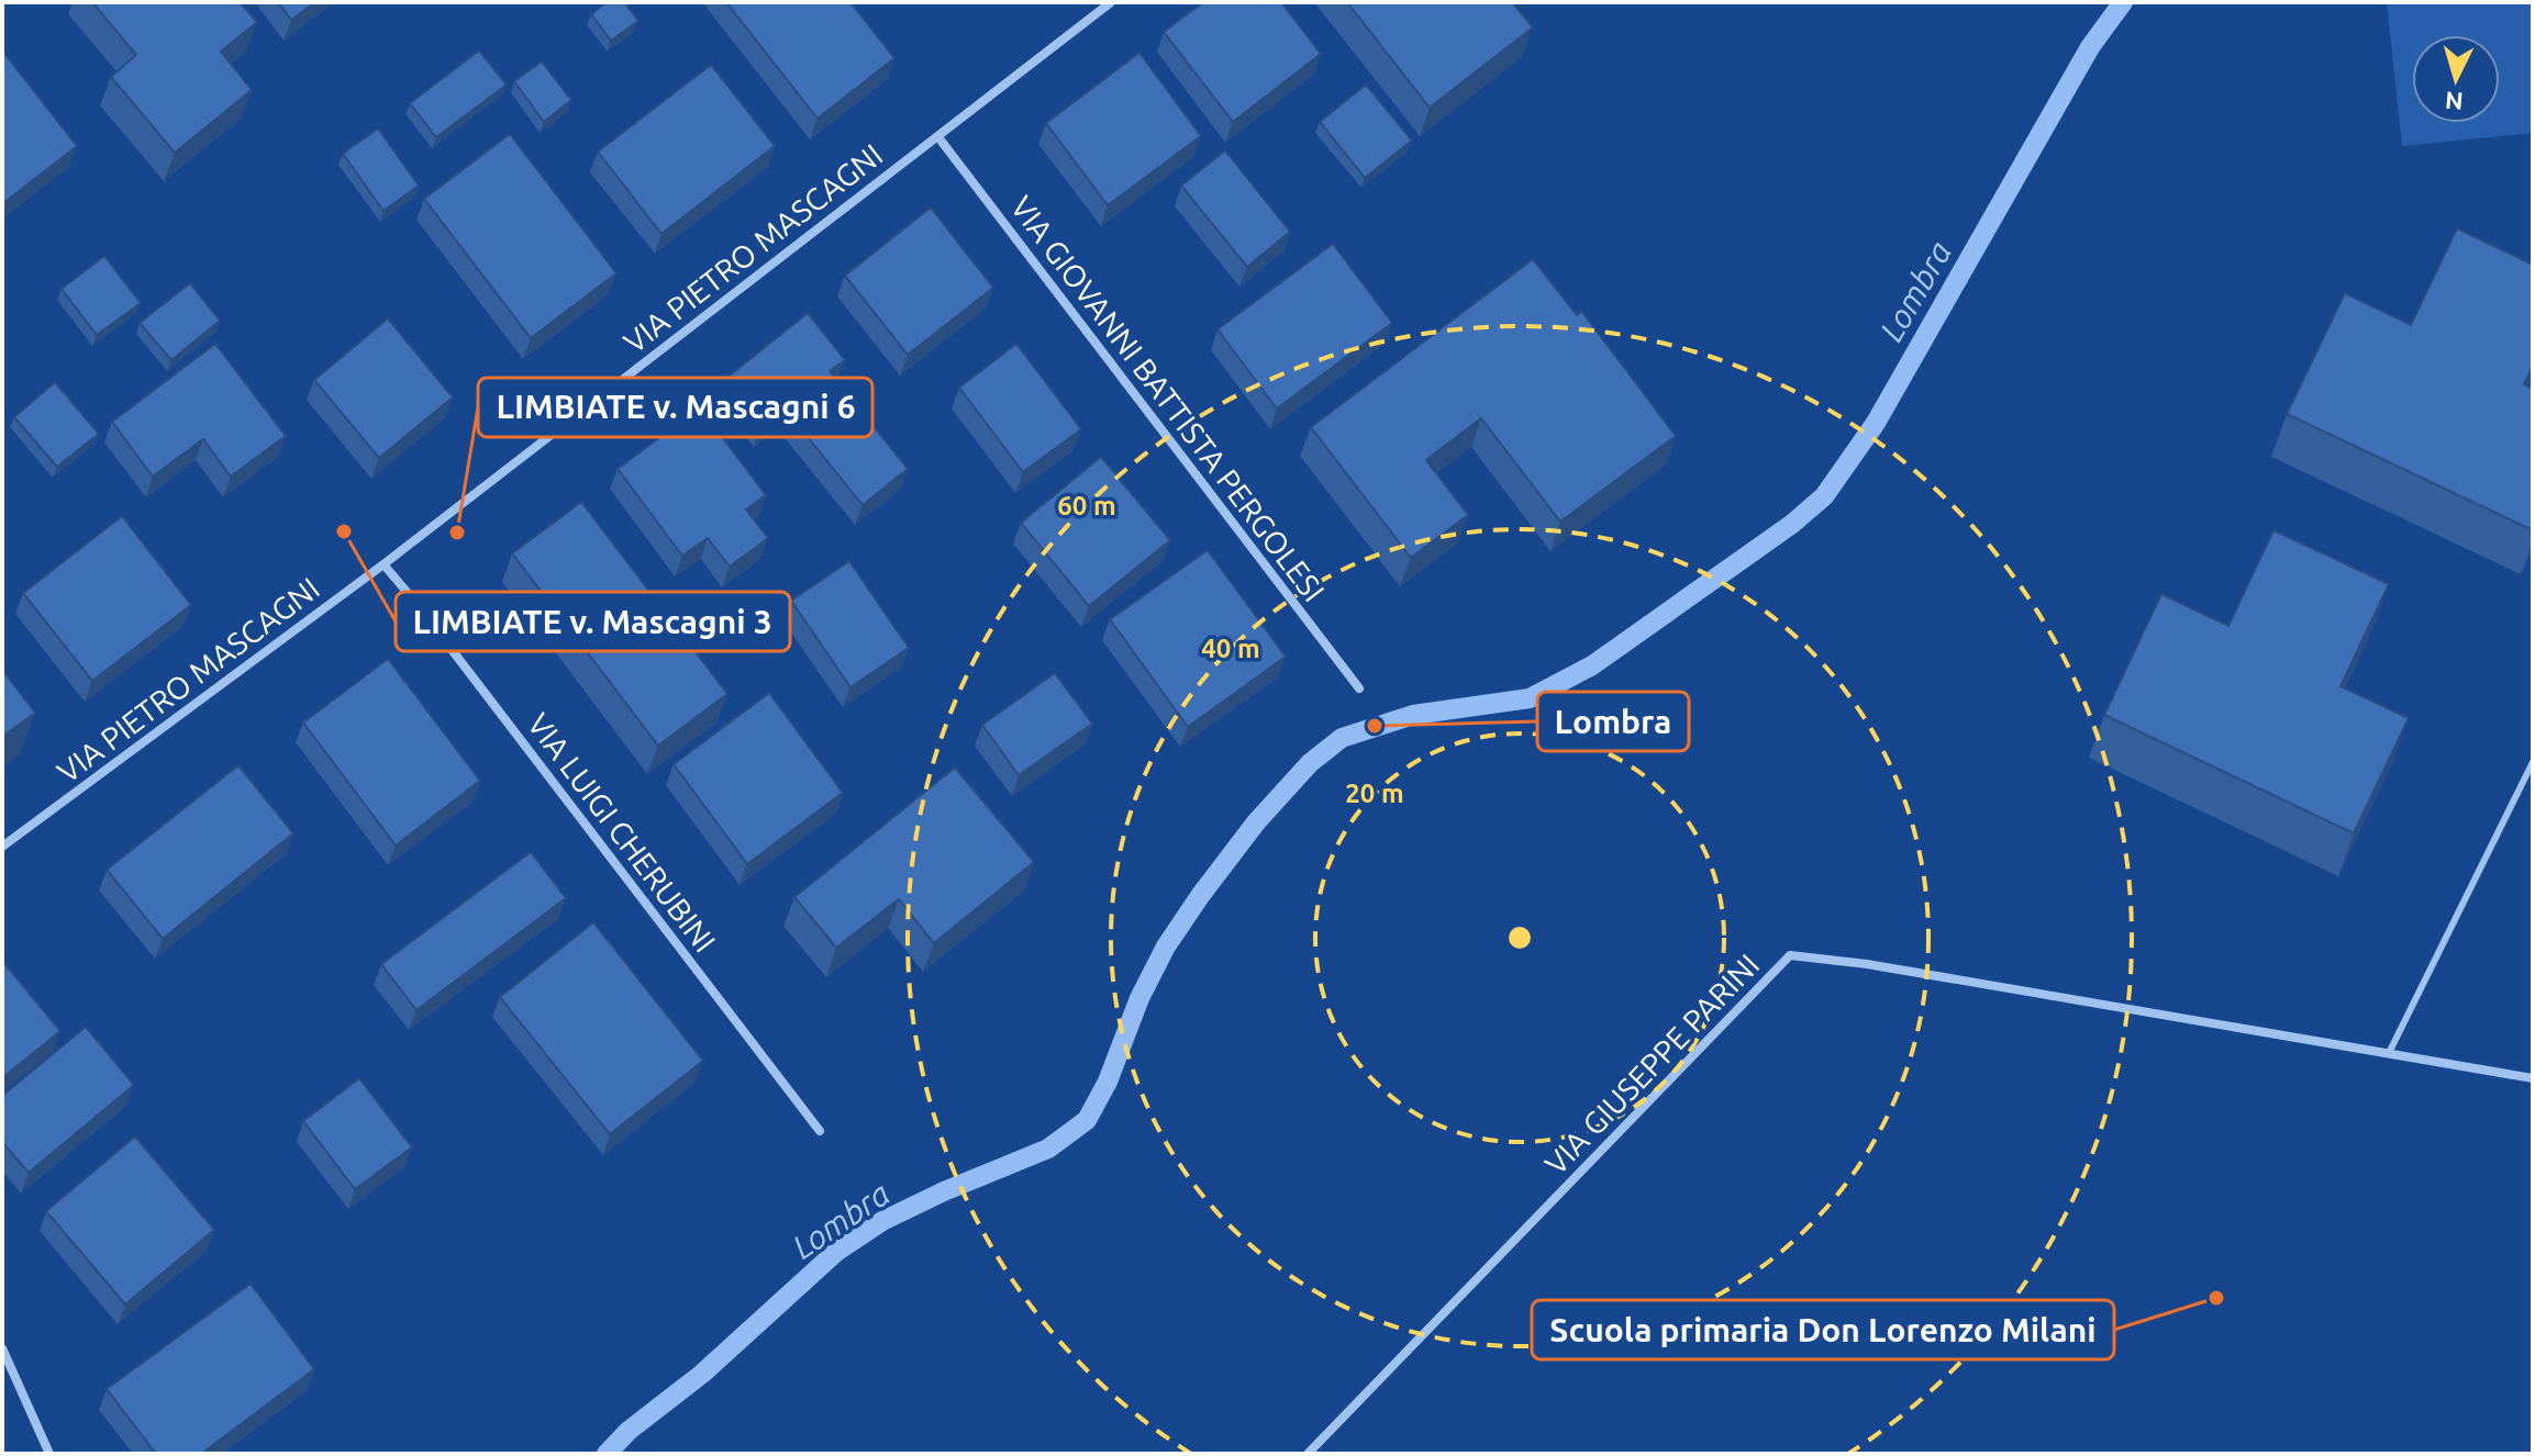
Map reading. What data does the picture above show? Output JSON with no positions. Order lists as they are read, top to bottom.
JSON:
{
  "streets": {
    "street": [
      "VIA PIETRO MASCAGNI",
      "VIA GIOVANNI BATTISTA PERGOLESI",
      "VIA LUIGI CHERUBINI",
      "VIA GIUSEPPE PARINI"
    ]
  },
  "crossings": [
    ["VIA PIETRO MASCAGNI", "VIA GIOVANNI BATTISTA PERGOLESI"],
    ["VIA PIETRO MASCAGNI", "VIA LUIGI CHERUBINI"]
  ],
  "water": ["Lombra"],
  "places": [
    "LIMBIATE v. Mascagni 3",
    "LIMBIATE v. Mascagni 6",
    "Lombra",
    "Scuola primaria Don Lorenzo Milani"
  ],
  "north": "bottom",
  "rings": ["60 m", "40 m", "20 m"]
}
